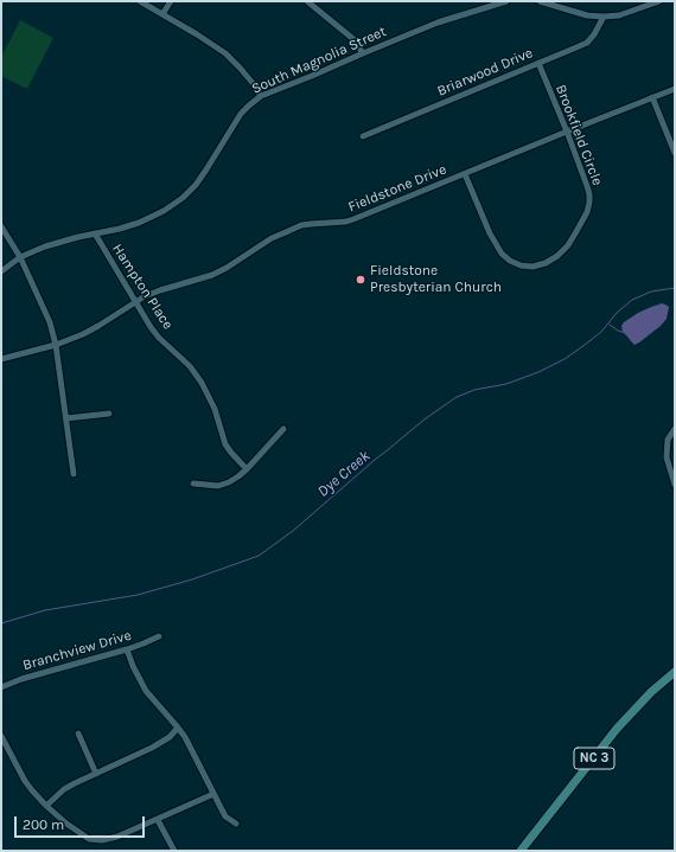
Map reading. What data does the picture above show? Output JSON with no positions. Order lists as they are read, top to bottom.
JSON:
{
  "streets": {
    "main road": ["NC 3"],
    "street": [
      "South Magnolia Street",
      "Briarwood Drive",
      "Brookfield Circle",
      "Fieldstone Drive",
      "Hampton Place",
      "Branchview Drive"
    ]
  },
  "crossings": [
    ["South Magnolia Street", "Hampton Place"],
    ["Briarwood Drive", "Brookfield Circle"],
    ["Brookfield Circle", "Fieldstone Drive"],
    ["Fieldstone Drive", "Hampton Place"]
  ],
  "water": ["Dye Creek"],
  "places": ["Fieldstone Presbyterian Church"],
  "scale_bar": "200 m"
}
